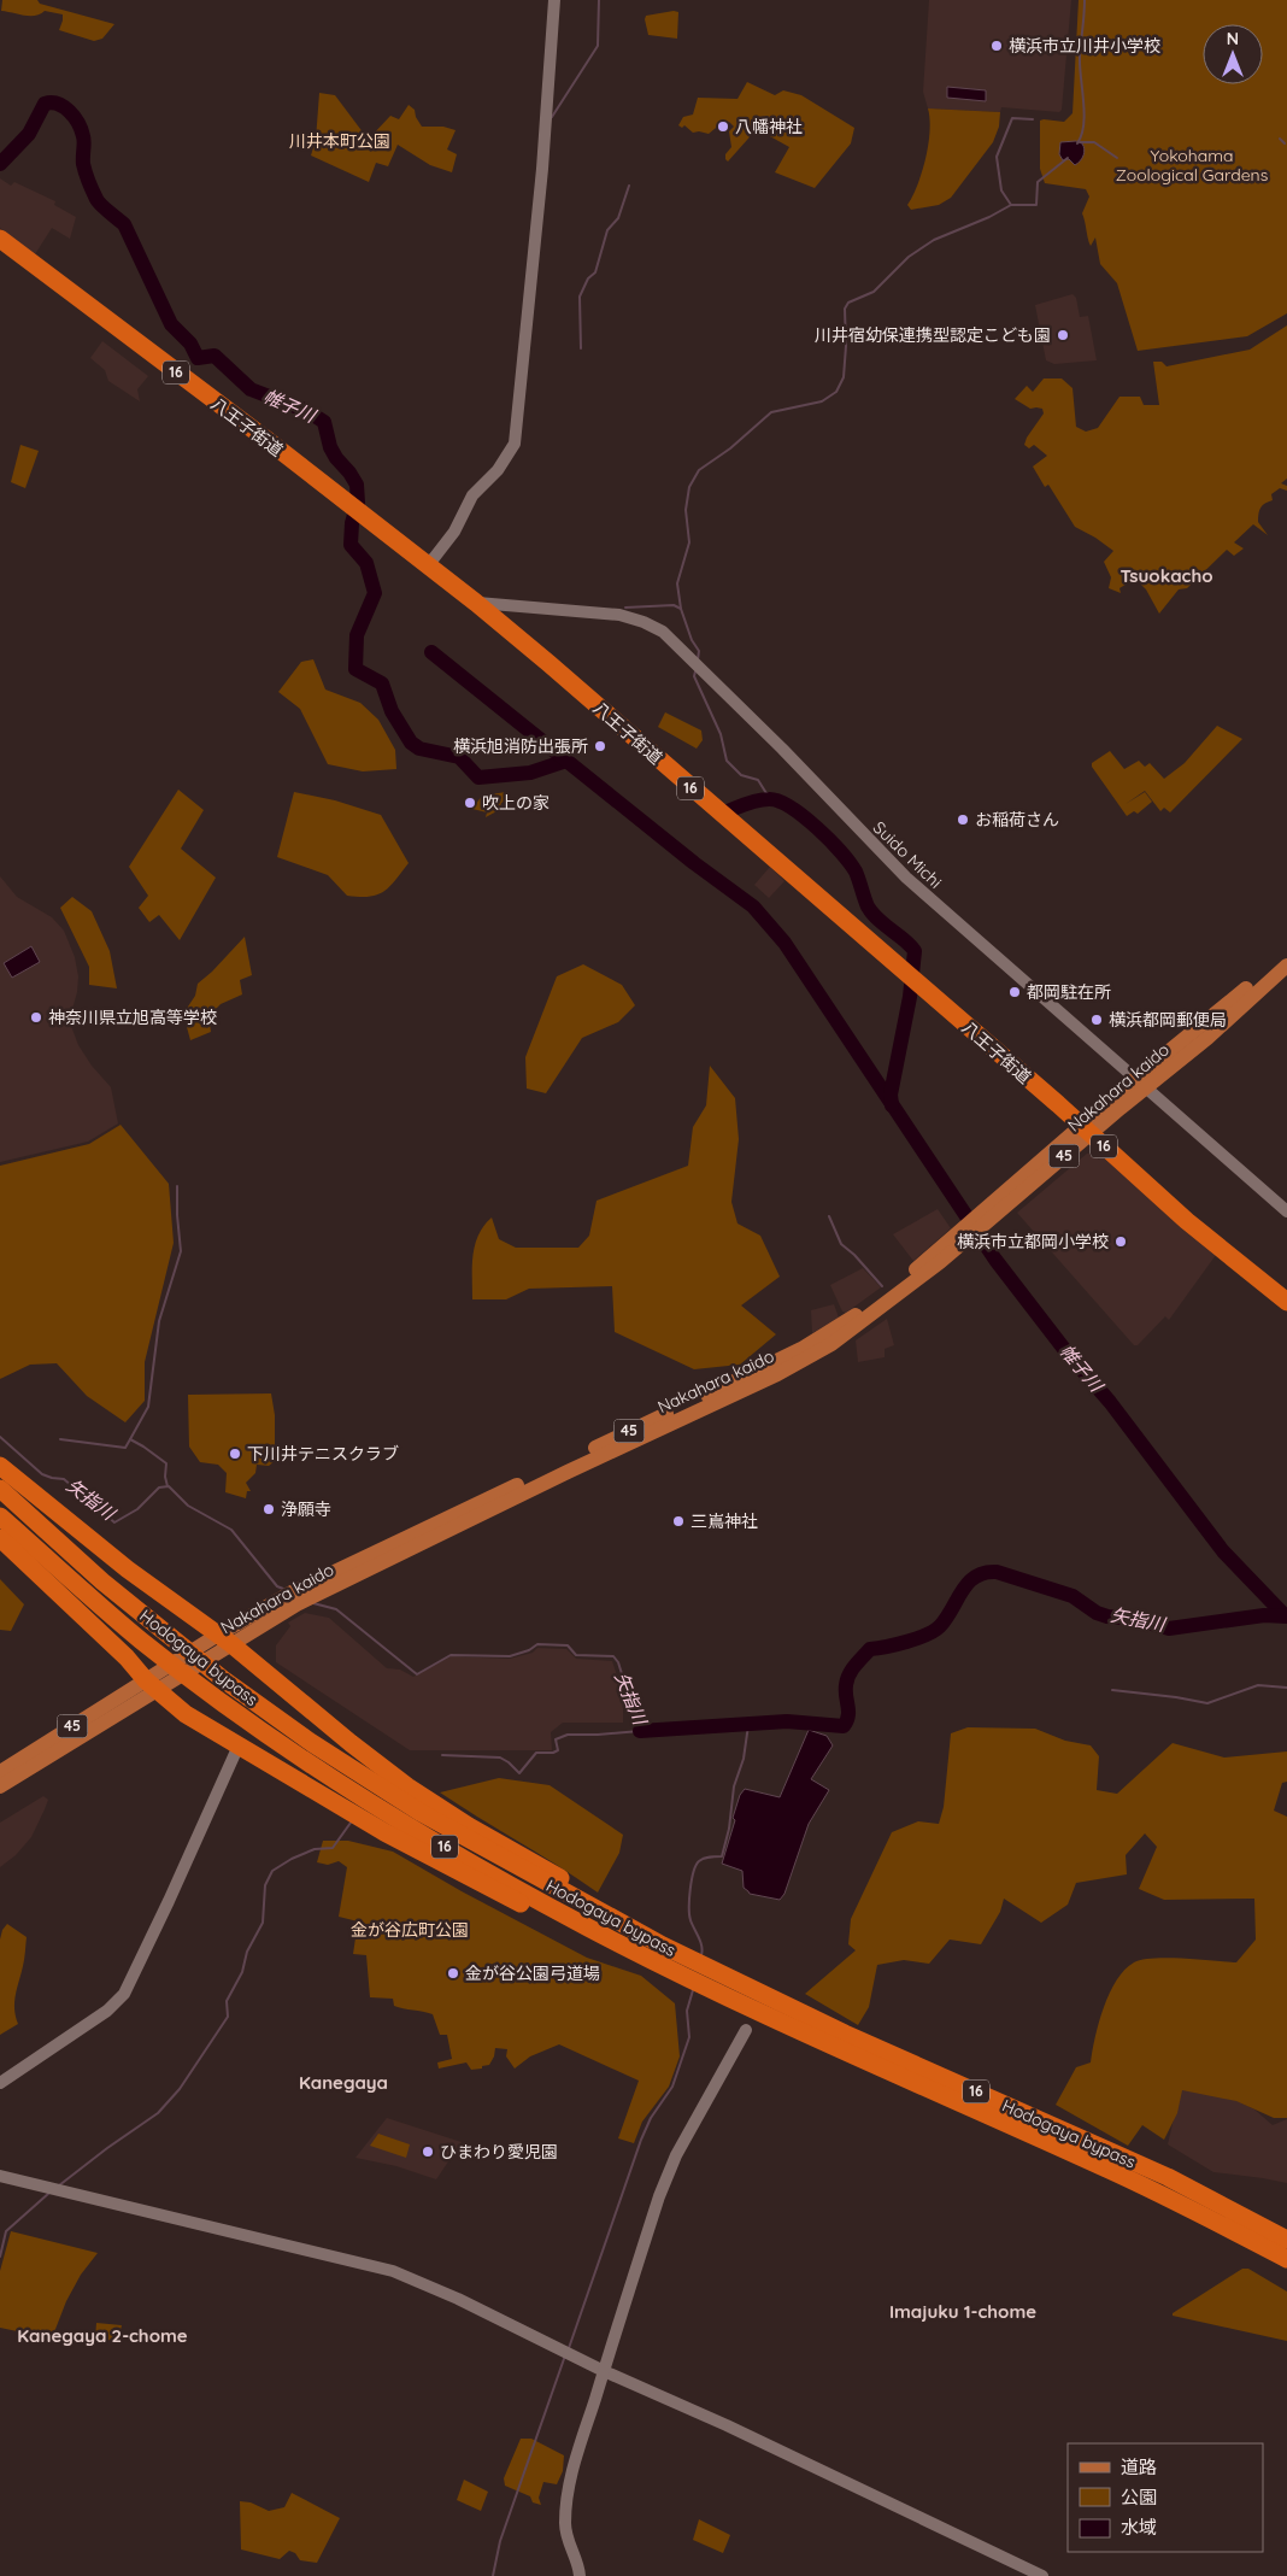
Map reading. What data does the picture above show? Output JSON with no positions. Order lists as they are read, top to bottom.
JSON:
{
  "streets": {
    "highway": ["16", "八王子街道", "Hodogaya bypass"],
    "main road": ["Nakahara kaido", "45"],
    "street": ["Suido Michi"]
  },
  "crossings": [
    ["八王子街道", "Suido Michi"],
    ["八王子街道", "Nakahara kaido"],
    ["Suido Michi", "Nakahara kaido"]
  ],
  "districts": [
    "Tsuokacho",
    "Kanegaya",
    "Imajuku 1-chome",
    "Kanegaya 2-chome"
  ],
  "water": ["帷子川", "矢指川"],
  "parks": ["川井本町公園", "Yokohama Zoological Gardens", "金が谷広町公園"],
  "places": [
    "横浜市立川井小学校",
    "八幡神社",
    "川井宿幼保連携型認定こども園",
    "横浜旭消防出張所",
    "吹上の家",
    "お稲荷さん",
    "都岡駐在所",
    "神奈川県立旭高等学校",
    "横浜都岡郵便局",
    "横浜市立都岡小学校",
    "下川井テニスクラブ",
    "浄願寺",
    "三嶌神社",
    "金が谷公園弓道場",
    "ひまわり愛児園"
  ],
  "legend": ["道路", "公園", "水域"],
  "north": "top"
}
